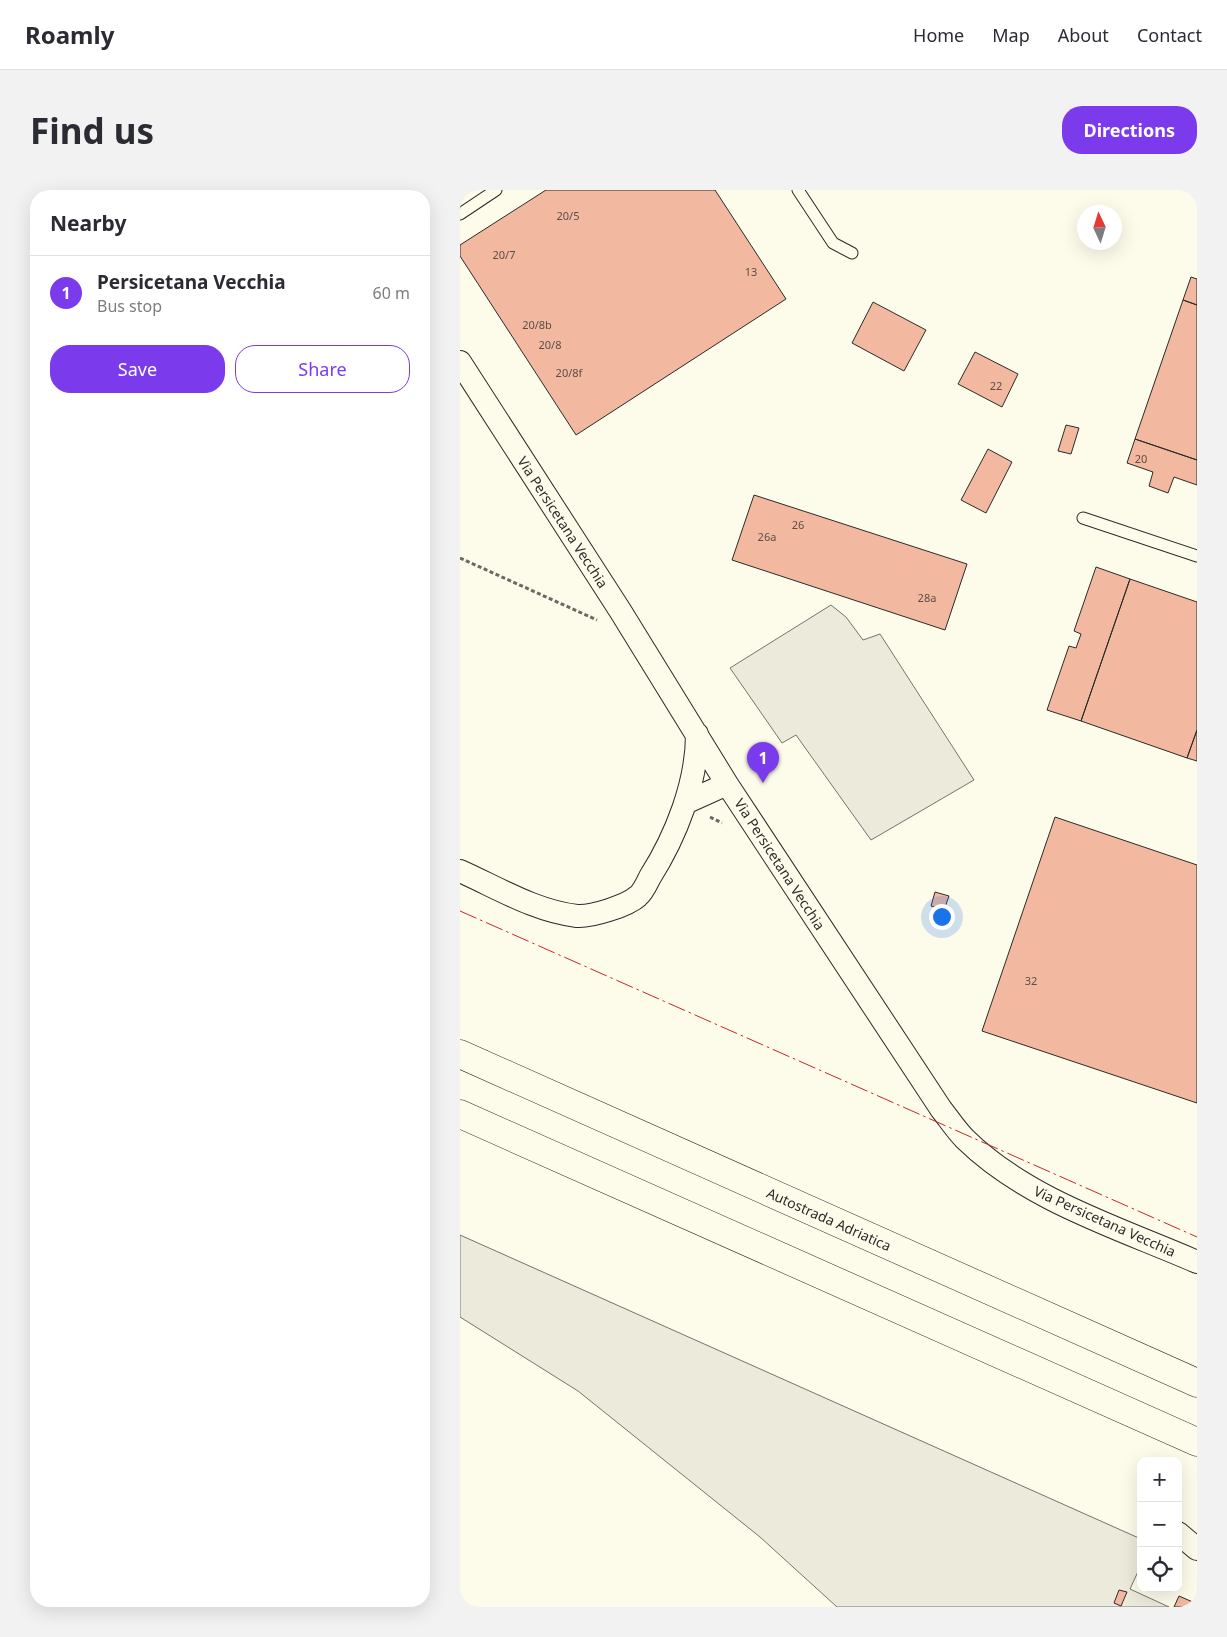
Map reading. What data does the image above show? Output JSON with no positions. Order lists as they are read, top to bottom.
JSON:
{
  "streets": {
    "highway": ["Autostrada Adriatica"],
    "street": ["Via Persicetana Vecchia"]
  },
  "house_numbers": [
    "20/5",
    "20/7",
    "13",
    "20/8b",
    "20/8",
    "20/8f",
    "22",
    "20",
    "26",
    "26a",
    "28a",
    "32"
  ],
  "north": "top",
  "page": {
    "header": "Roamly",
    "nav": [
      "Home",
      "Map",
      "About",
      "Contact"
    ],
    "buttons": [
      "Directions",
      ["Save", "Share"]
    ],
    "title": "Find us",
    "heading": "Nearby",
    "list": [
      {
        "mark": "1",
        "name": "Persicetana Vecchia",
        "note": "Bus stop",
        "value": "60 m"
      }
    ],
    "pins": "1",
    "map_buttons": ["+", "−"]
  }
}
